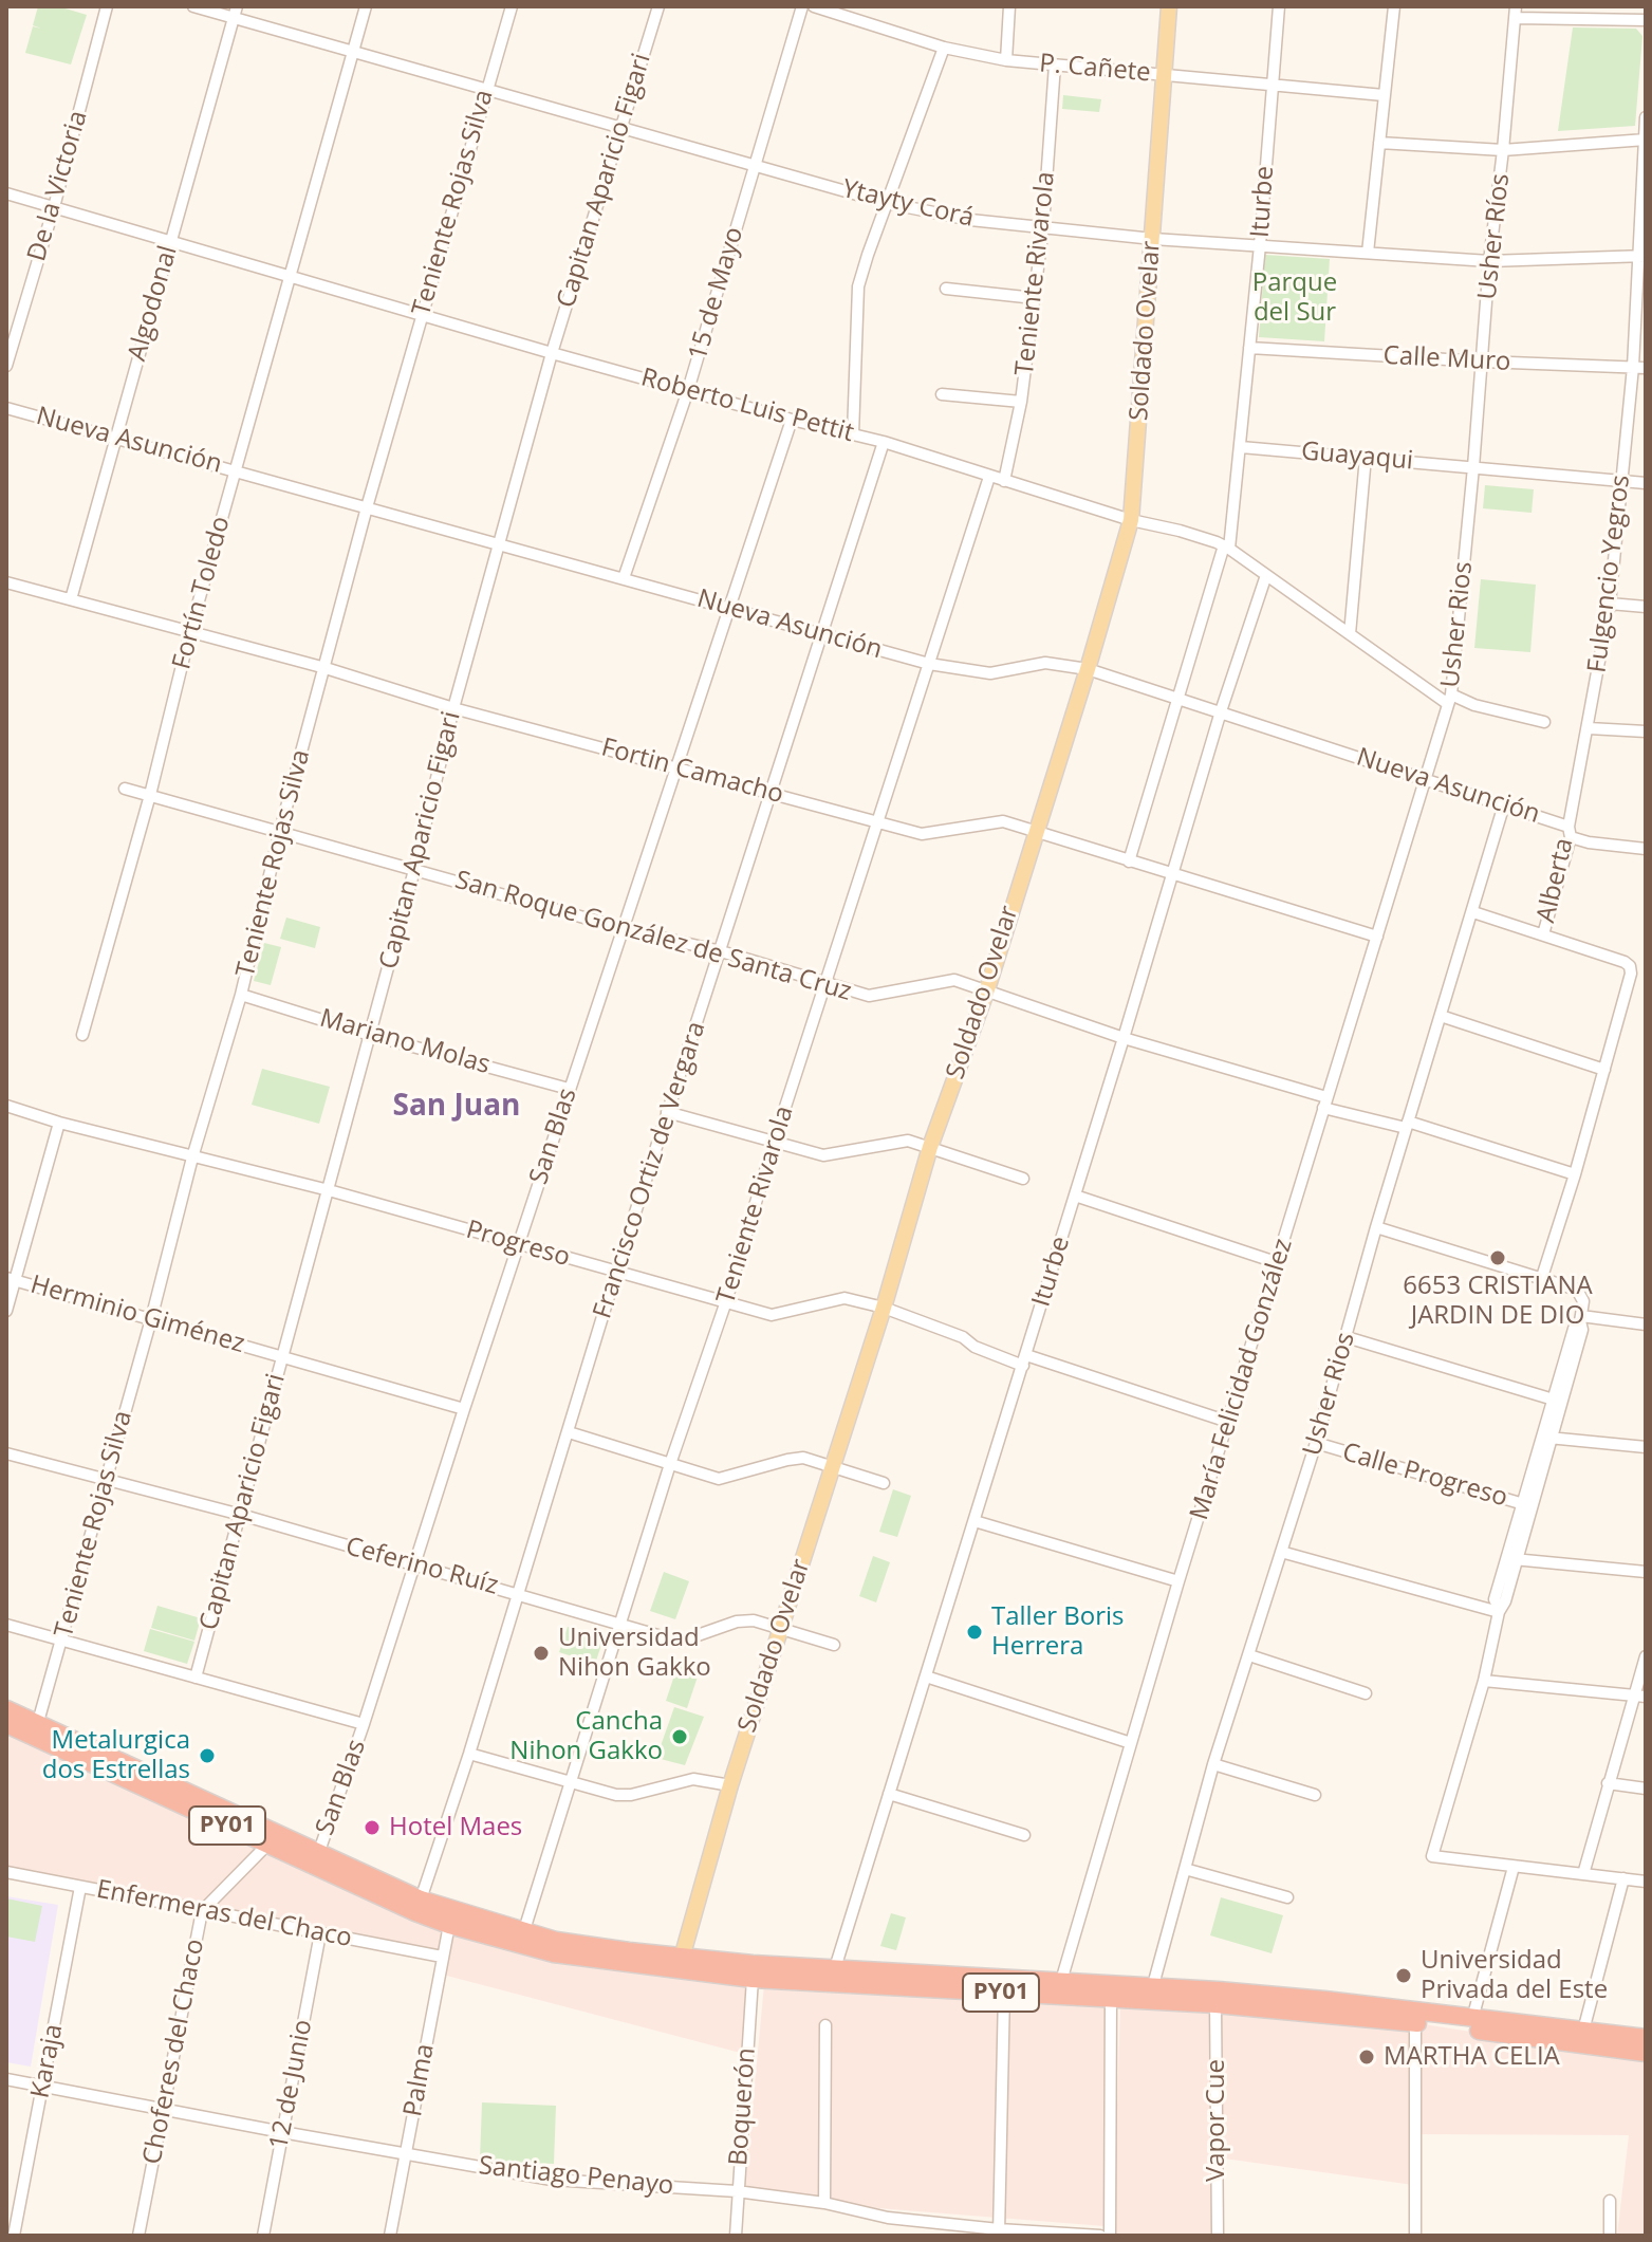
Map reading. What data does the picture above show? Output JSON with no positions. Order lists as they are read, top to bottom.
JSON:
{
  "streets": {
    "highway": ["PY01"],
    "main road": ["Soldado Ovelar"],
    "street": [
      "P. Cañete",
      "Capitan Aparicio Figari",
      "De la Victoria",
      "Iturbe",
      "Teniente Rojas Silva",
      "Ytayty Corá",
      "Usher Ríos",
      "Teniente Rivarola",
      "15 de Mayo",
      "Algodonal",
      "Calle Muro",
      "Roberto Luis Pettit",
      "Nueva Asunción",
      "Guayaqui",
      "Fulgencio Yegros",
      "Fortín Toledo",
      "Usher Rios",
      "Fortin Camacho",
      "Alberta",
      "San Roque González de Santa Cruz",
      "Mariano Molas",
      "San Blas",
      "Francisco Ortiz de Vergara",
      "Progreso",
      "Herminio Giménez",
      "María Felicidad González",
      "Calle Progreso",
      "Ceferino Ruíz",
      "Enfermeras del Chaco",
      "Choferes del Chaco",
      "Karaja",
      "Palma",
      "12 de Junio",
      "Boquerón",
      "Vapor Cue",
      "Santiago Penayo"
    ]
  },
  "crossings": [
    ["P. Cañete", "Iturbe"],
    ["P. Cañete", "Teniente Rivarola"],
    ["P. Cañete", "Soldado Ovelar"],
    ["Capitan Aparicio Figari", "Ytayty Corá"],
    ["Capitan Aparicio Figari", "Roberto Luis Pettit"],
    ["Capitan Aparicio Figari", "Nueva Asunción"],
    ["Capitan Aparicio Figari", "Fortin Camacho"],
    ["Capitan Aparicio Figari", "San Roque González de Santa Cruz"],
    ["Capitan Aparicio Figari", "Mariano Molas"],
    ["Capitan Aparicio Figari", "Progreso"],
    ["Capitan Aparicio Figari", "Herminio Giménez"],
    ["Capitan Aparicio Figari", "Ceferino Ruíz"],
    ["De la Victoria", "Roberto Luis Pettit"],
    ["Iturbe", "Ytayty Corá"],
    ["Iturbe", "Calle Muro"],
    ["Iturbe", "Roberto Luis Pettit"],
    ["Iturbe", "Nueva Asunción"],
    ["Iturbe", "Guayaqui"],
    ["Iturbe", "Fortin Camacho"],
    ["Iturbe", "San Roque González de Santa Cruz"],
    ["Iturbe", "Progreso"],
    ["Iturbe", "PY01"],
    ["Teniente Rojas Silva", "Ytayty Corá"],
    ["Teniente Rojas Silva", "Roberto Luis Pettit"],
    ["Teniente Rojas Silva", "Nueva Asunción"],
    ["Teniente Rojas Silva", "Fortin Camacho"],
    ["Teniente Rojas Silva", "San Roque González de Santa Cruz"],
    ["Teniente Rojas Silva", "Mariano Molas"],
    ["Teniente Rojas Silva", "Progreso"],
    ["Teniente Rojas Silva", "Herminio Giménez"],
    ["Teniente Rojas Silva", "Ceferino Ruíz"],
    ["Teniente Rojas Silva", "PY01"],
    ["Ytayty Corá", "Usher Ríos"],
    ["Ytayty Corá", "Teniente Rivarola"],
    ["Ytayty Corá", "15 de Mayo"],
    ["Ytayty Corá", "Algodonal"],
    ["Ytayty Corá", "Soldado Ovelar"],
    ["Ytayty Corá", "Fulgencio Yegros"],
    ["Ytayty Corá", "Fortín Toledo"],
    ["Usher Ríos", "Calle Muro"],
    ["Usher Ríos", "Guayaqui"],
    ["Usher Ríos", "Usher Rios"],
    ["Teniente Rivarola", "Roberto Luis Pettit"],
    ["Teniente Rivarola", "Nueva Asunción"],
    ["Teniente Rivarola", "Fortin Camacho"],
    ["Teniente Rivarola", "San Roque González de Santa Cruz"],
    ["Teniente Rivarola", "Progreso"],
    ["Teniente Rivarola", "Ceferino Ruíz"],
    ["Teniente Rivarola", "PY01"],
    ["15 de Mayo", "Roberto Luis Pettit"],
    ["15 de Mayo", "Nueva Asunción"],
    ["Algodonal", "Roberto Luis Pettit"],
    ["Algodonal", "Nueva Asunción"],
    ["Algodonal", "Fortin Camacho"],
    ["Soldado Ovelar", "Roberto Luis Pettit"],
    ["Soldado Ovelar", "Nueva Asunción"],
    ["Soldado Ovelar", "Fortin Camacho"],
    ["Soldado Ovelar", "San Roque González de Santa Cruz"],
    ["Soldado Ovelar", "Progreso"],
    ["Soldado Ovelar", "Ceferino Ruíz"],
    ["Soldado Ovelar", "PY01"],
    ["Calle Muro", "Fulgencio Yegros"],
    ["Roberto Luis Pettit", "Fortín Toledo"],
    ["Roberto Luis Pettit", "Usher Rios"],
    ["Roberto Luis Pettit", "San Blas"],
    ["Roberto Luis Pettit", "Francisco Ortiz de Vergara"],
    ["Nueva Asunción", "Fulgencio Yegros"],
    ["Nueva Asunción", "Fortín Toledo"],
    ["Nueva Asunción", "Usher Rios"],
    ["Nueva Asunción", "Alberta"],
    ["Nueva Asunción", "San Blas"],
    ["Nueva Asunción", "Francisco Ortiz de Vergara"],
    ["Nueva Asunción", "María Felicidad González"],
    ["Guayaqui", "Fulgencio Yegros"],
    ["Guayaqui", "Usher Rios"],
    ["Fulgencio Yegros", "Alberta"],
    ["Fortín Toledo", "Fortin Camacho"],
    ["Fortín Toledo", "San Roque González de Santa Cruz"],
    ["Usher Rios", "San Roque González de Santa Cruz"],
    ["Usher Rios", "María Felicidad González"],
    ["Usher Rios", "Calle Progreso"],
    ["Usher Rios", "PY01"],
    ["Fortin Camacho", "San Blas"],
    ["Fortin Camacho", "Francisco Ortiz de Vergara"],
    ["Fortin Camacho", "María Felicidad González"],
    ["San Roque González de Santa Cruz", "San Blas"],
    ["San Roque González de Santa Cruz", "Francisco Ortiz de Vergara"],
    ["San Roque González de Santa Cruz", "María Felicidad González"],
    ["Mariano Molas", "San Blas"],
    ["San Blas", "Progreso"],
    ["San Blas", "Herminio Giménez"],
    ["San Blas", "Ceferino Ruíz"],
    ["San Blas", "PY01"],
    ["Francisco Ortiz de Vergara", "Progreso"],
    ["Francisco Ortiz de Vergara", "Ceferino Ruíz"],
    ["Francisco Ortiz de Vergara", "PY01"],
    ["Progreso", "María Felicidad González"],
    ["María Felicidad González", "PY01"],
    ["PY01", "Choferes del Chaco"],
    ["PY01", "Palma"],
    ["PY01", "Boquerón"],
    ["PY01", "Vapor Cue"],
    ["Enfermeras del Chaco", "Choferes del Chaco"],
    ["Enfermeras del Chaco", "Karaja"],
    ["Enfermeras del Chaco", "Palma"],
    ["Enfermeras del Chaco", "12 de Junio"],
    ["Choferes del Chaco", "Santiago Penayo"],
    ["Karaja", "Santiago Penayo"],
    ["Palma", "Santiago Penayo"],
    ["12 de Junio", "Santiago Penayo"],
    ["Boquerón", "Santiago Penayo"]
  ],
  "districts": ["San Juan"],
  "parks": ["Parque del Sur"],
  "places": [
    "6653 CRISTIANA JARDIN DE DIO",
    "Taller Boris Herrera",
    "Universidad Nihon Gakko",
    "Cancha Nihon Gakko",
    "Metalurgica dos Estrellas",
    "Hotel Maes",
    "Universidad Privada del Este",
    "MARTHA CELIA"
  ]
}
